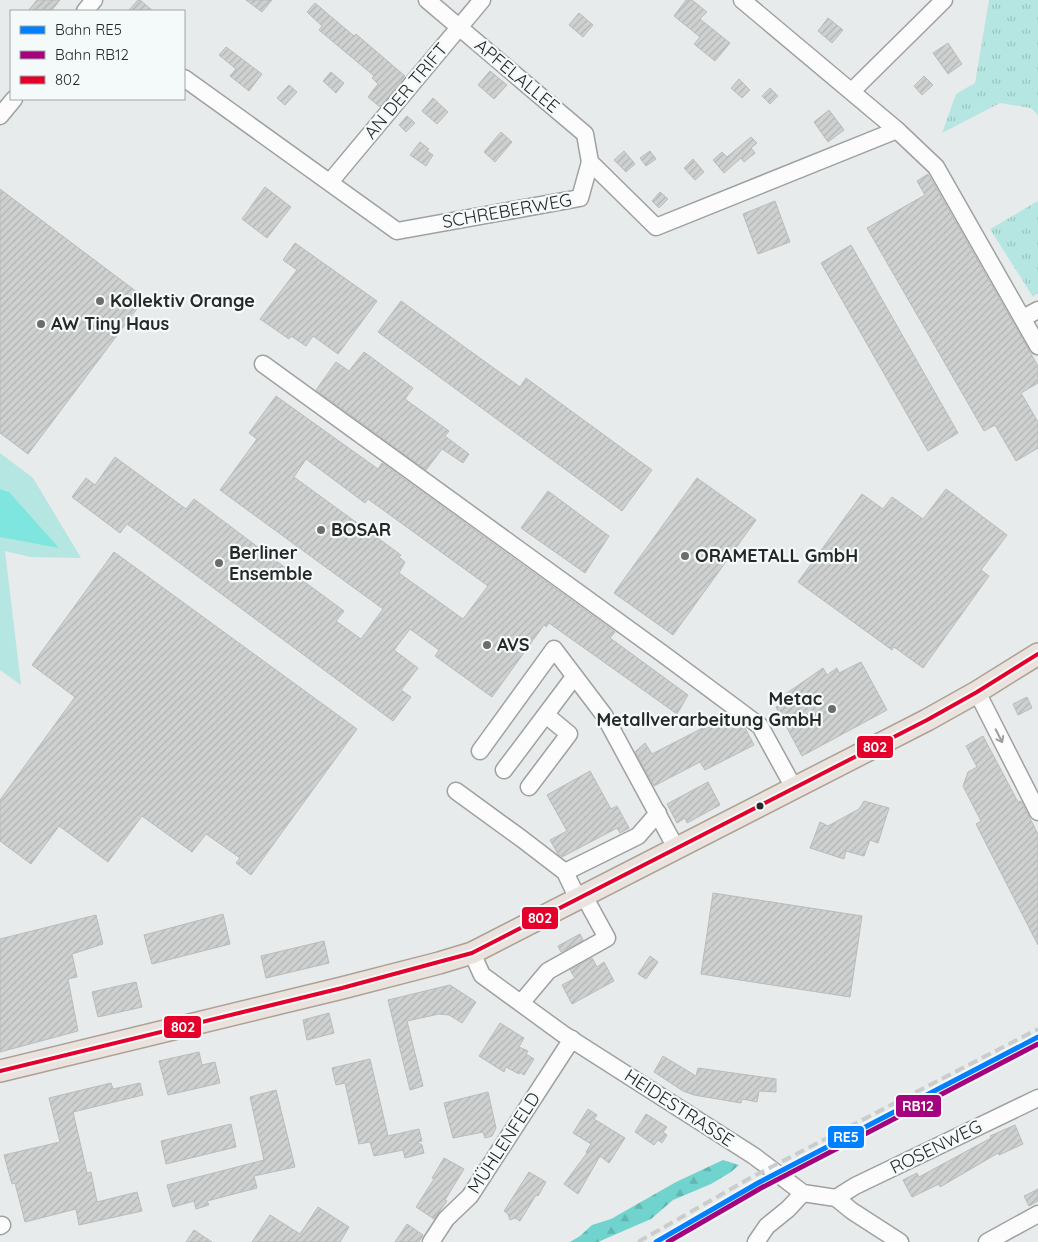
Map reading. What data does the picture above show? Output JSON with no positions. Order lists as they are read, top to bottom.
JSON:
{
  "streets": {
    "street": [
      "APFELALLEE",
      "AN DER TRIFT",
      "SCHREBERWEG",
      "HEIDESTRASSE",
      "MÜHLENFELD",
      "ROSENWEG"
    ]
  },
  "crossings": [
    ["APFELALLEE", "AN DER TRIFT"],
    ["APFELALLEE", "SCHREBERWEG"],
    ["AN DER TRIFT", "SCHREBERWEG"],
    ["HEIDESTRASSE", "MÜHLENFELD"]
  ],
  "places": [
    "Kollektiv Orange",
    "AW Tiny Haus",
    "BOSAR",
    "ORAMETALL GmbH",
    "Berliner Ensemble",
    "AVS",
    "Metac Metallverarbeitung GmbH"
  ],
  "lines": ["transit line 802", "rail line RE5", "rail line RB12"],
  "legend": ["Bahn RE5", "Bahn RB12", "802"]
}
